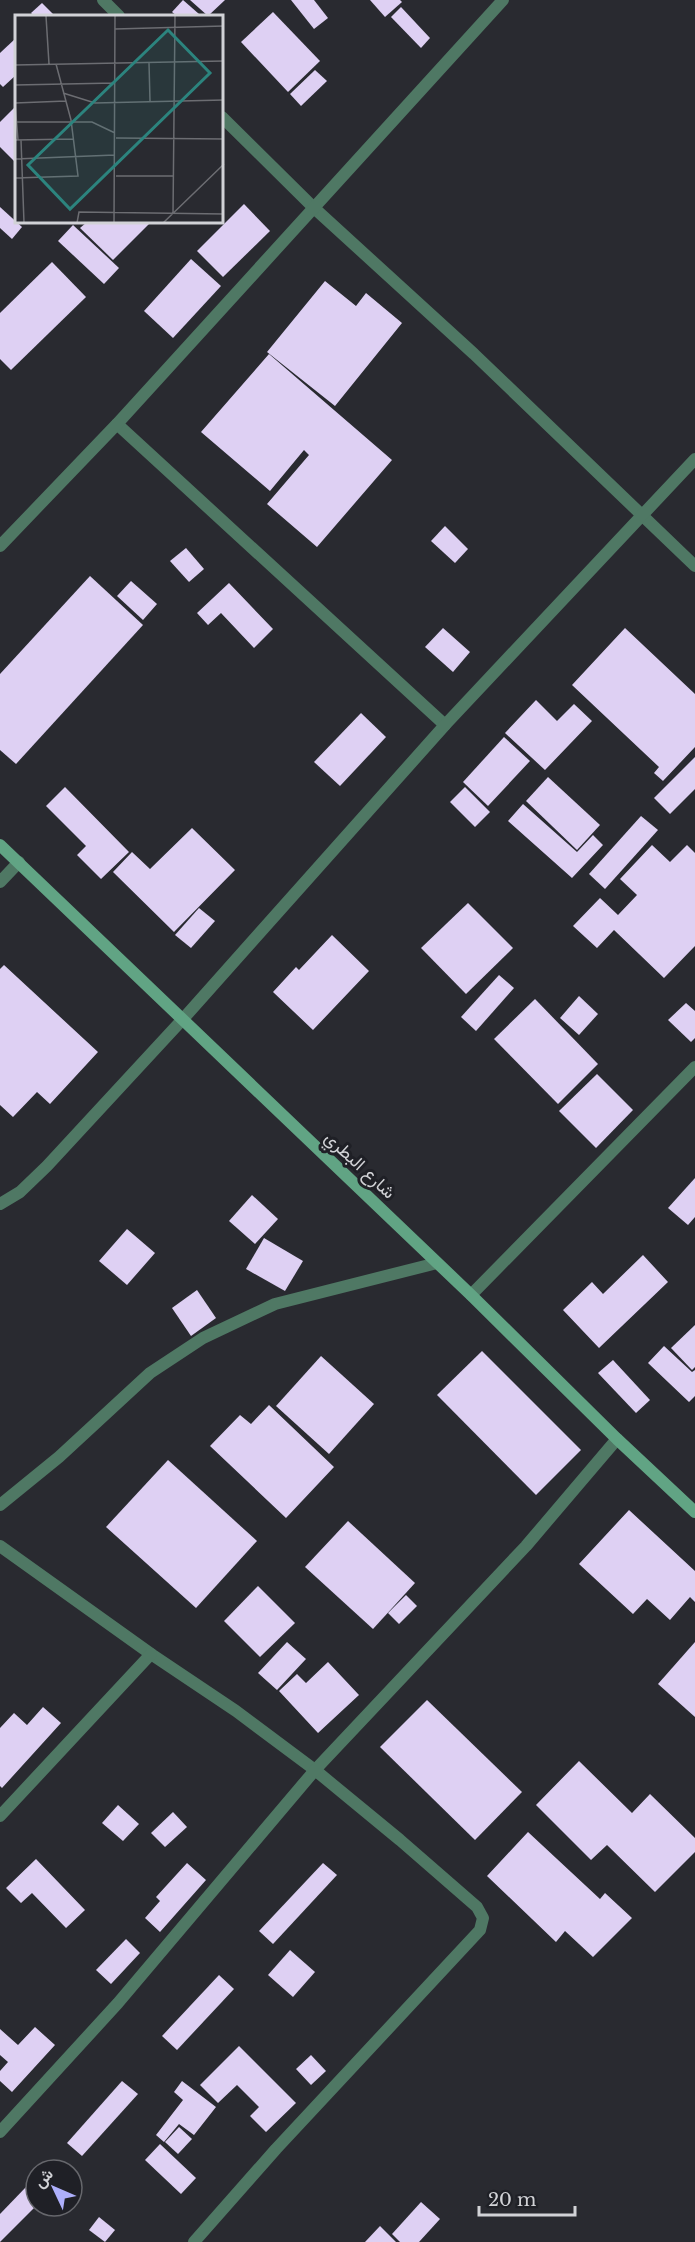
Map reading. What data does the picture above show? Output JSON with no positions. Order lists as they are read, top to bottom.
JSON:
{
  "streets": {
    "main road": ["شارع البطري"]
  },
  "scale_bar": "20 m",
  "north": "top left"
}
